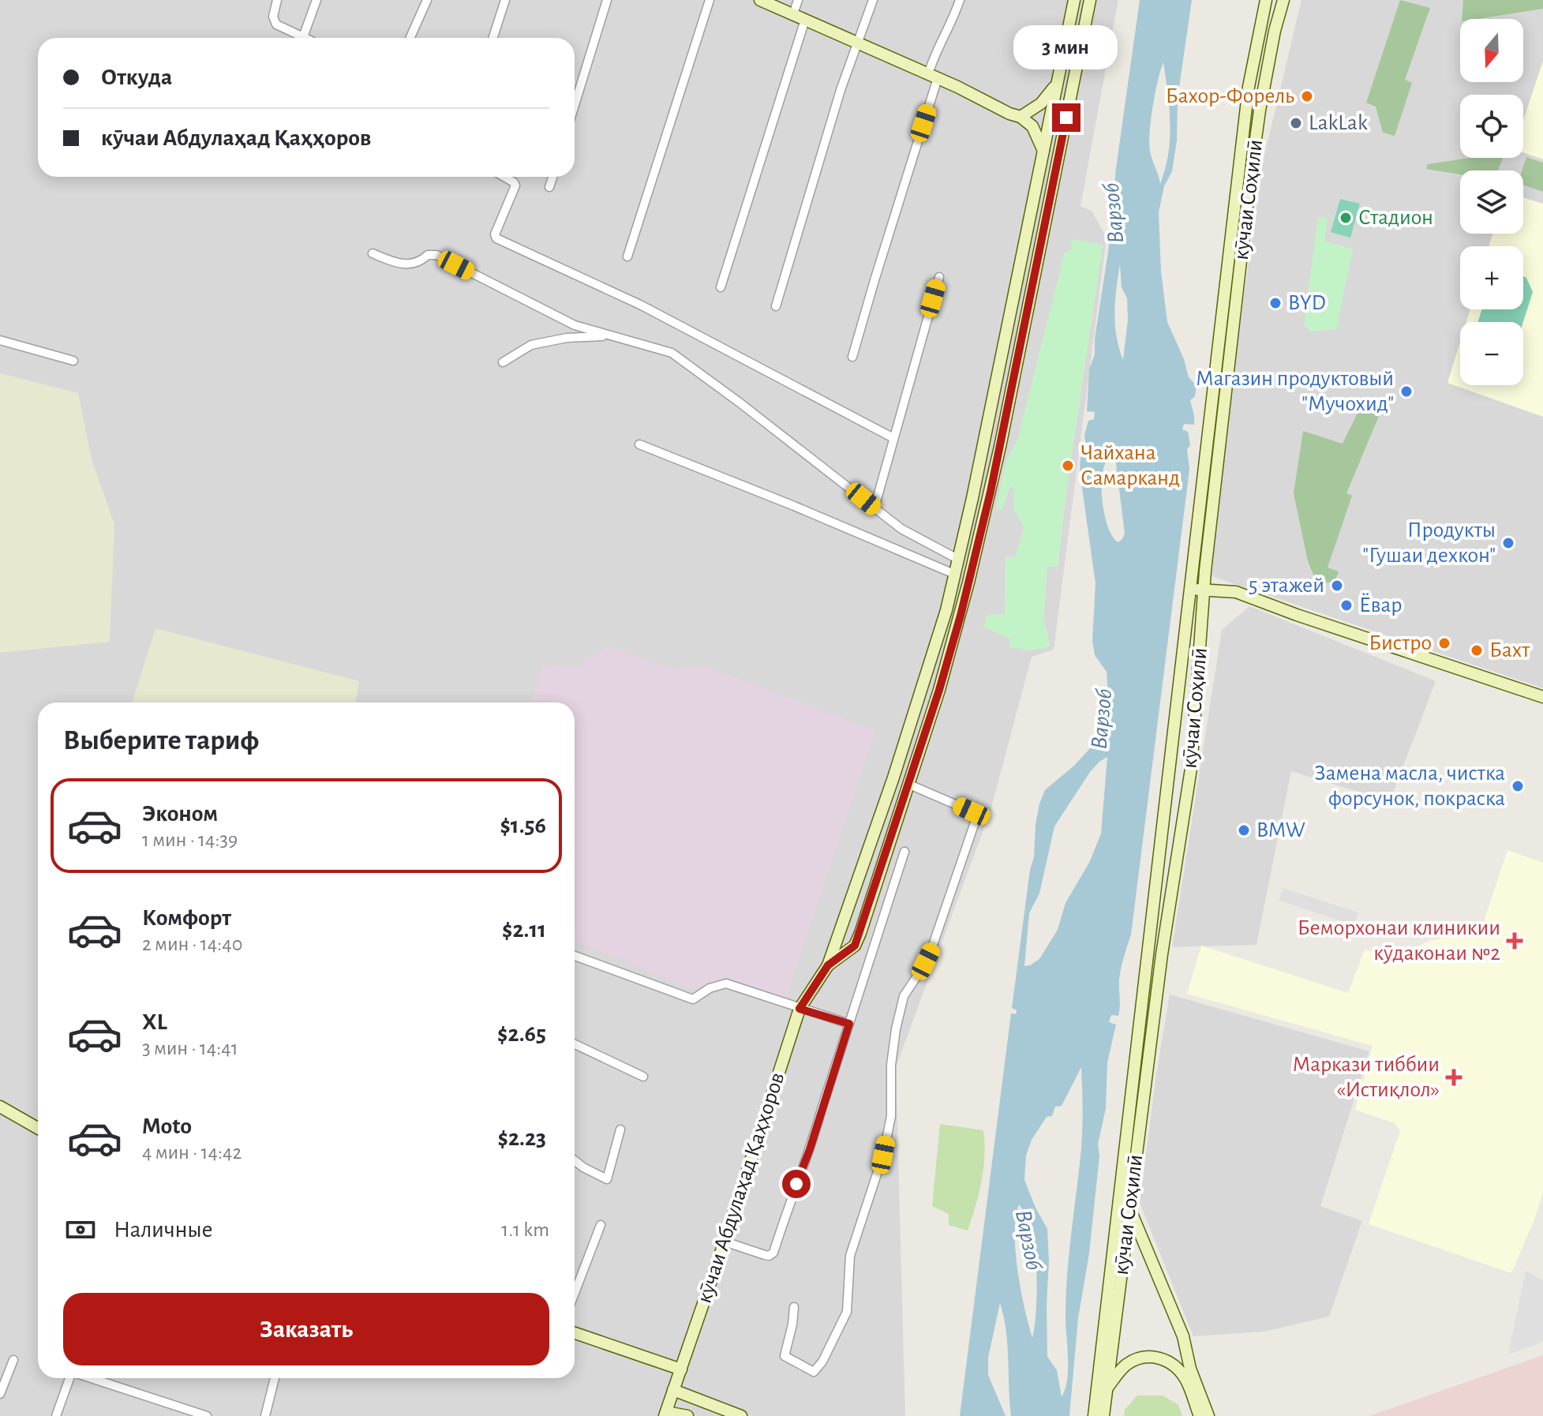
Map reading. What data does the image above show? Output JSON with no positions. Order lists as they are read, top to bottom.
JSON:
{
  "streets": {
    "main road": ["кӯчаи Соҳилӣ", "кӯчаи Абдулаҳад Қаҳҳоров"]
  },
  "water": ["Варзоб"],
  "places": {
    "other": [
      "Бахор-Форель",
      "LakLak",
      "Стадион",
      "BYD",
      "Магазин продуктовый \"Мучохид\"",
      "Чайхана Самарканд",
      "Продукты \"Гушаи дехкон\"",
      "5 этажей",
      "Ёвар",
      "Бистро",
      "Бахт",
      "Замена масла, чистка форсунок, покраска",
      "BMW"
    ],
    "health": ["Беморхонаи клиникии кӯдаконаи №2", "Маркази тиббии «Истиқлол»"]
  },
  "north": "bottom",
  "page": {
    "map_buttons": ["+", "−"],
    "bubble": "3 мин",
    "banner": ["Откуда", "кӯчаи Абдулаҳад Қаҳҳоров"],
    "heading": "Выберите тариф",
    "list": [
      {
        "name": "Эконом",
        "note": "1 мин · 14:39",
        "value": "$1.56"
      },
      {
        "name": "Комфорт",
        "note": "2 мин · 14:40",
        "value": "$2.11"
      },
      {
        "name": "XL",
        "note": "3 мин · 14:41",
        "value": "$2.65"
      },
      {
        "name": "Moto",
        "note": "4 мин · 14:42",
        "value": "$2.23"
      }
    ],
    "pay": ["Наличные", "1.1 km"],
    "buttons": "Заказать"
  }
}
